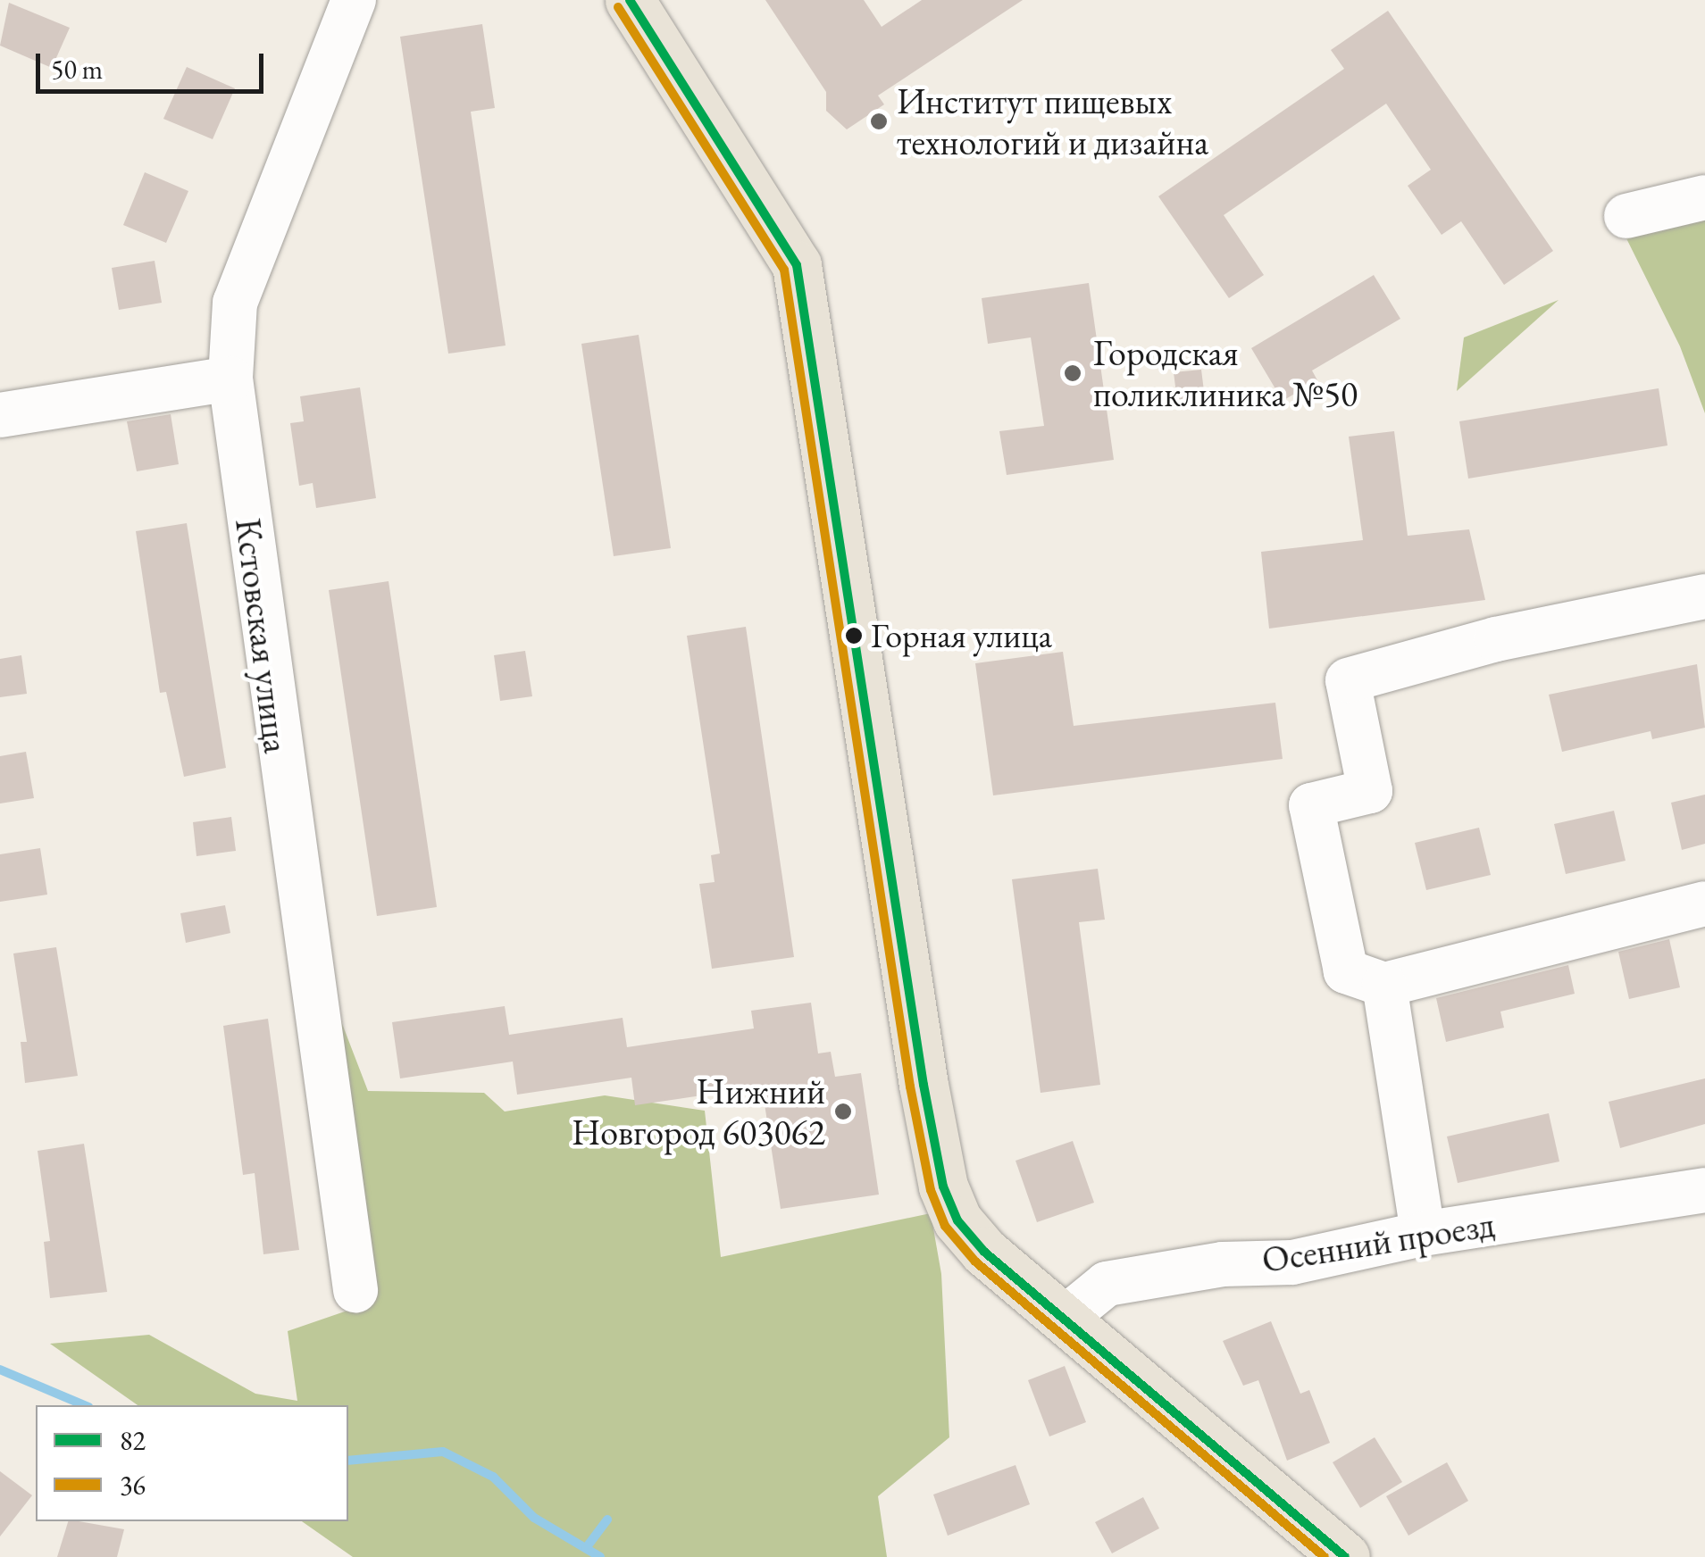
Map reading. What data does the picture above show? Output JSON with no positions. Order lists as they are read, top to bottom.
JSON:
{
  "streets": {
    "street": ["Кстовская улица", "Осенний проезд"]
  },
  "places": [
    "Институт пищевых технологий и дизайна",
    "Городская поликлиника №50",
    "Горная улица",
    "Нижний Новгород 603062"
  ],
  "lines": ["transit line 82", "transit line 36"],
  "legend": ["82", "36"],
  "scale_bar": "50 m"
}
